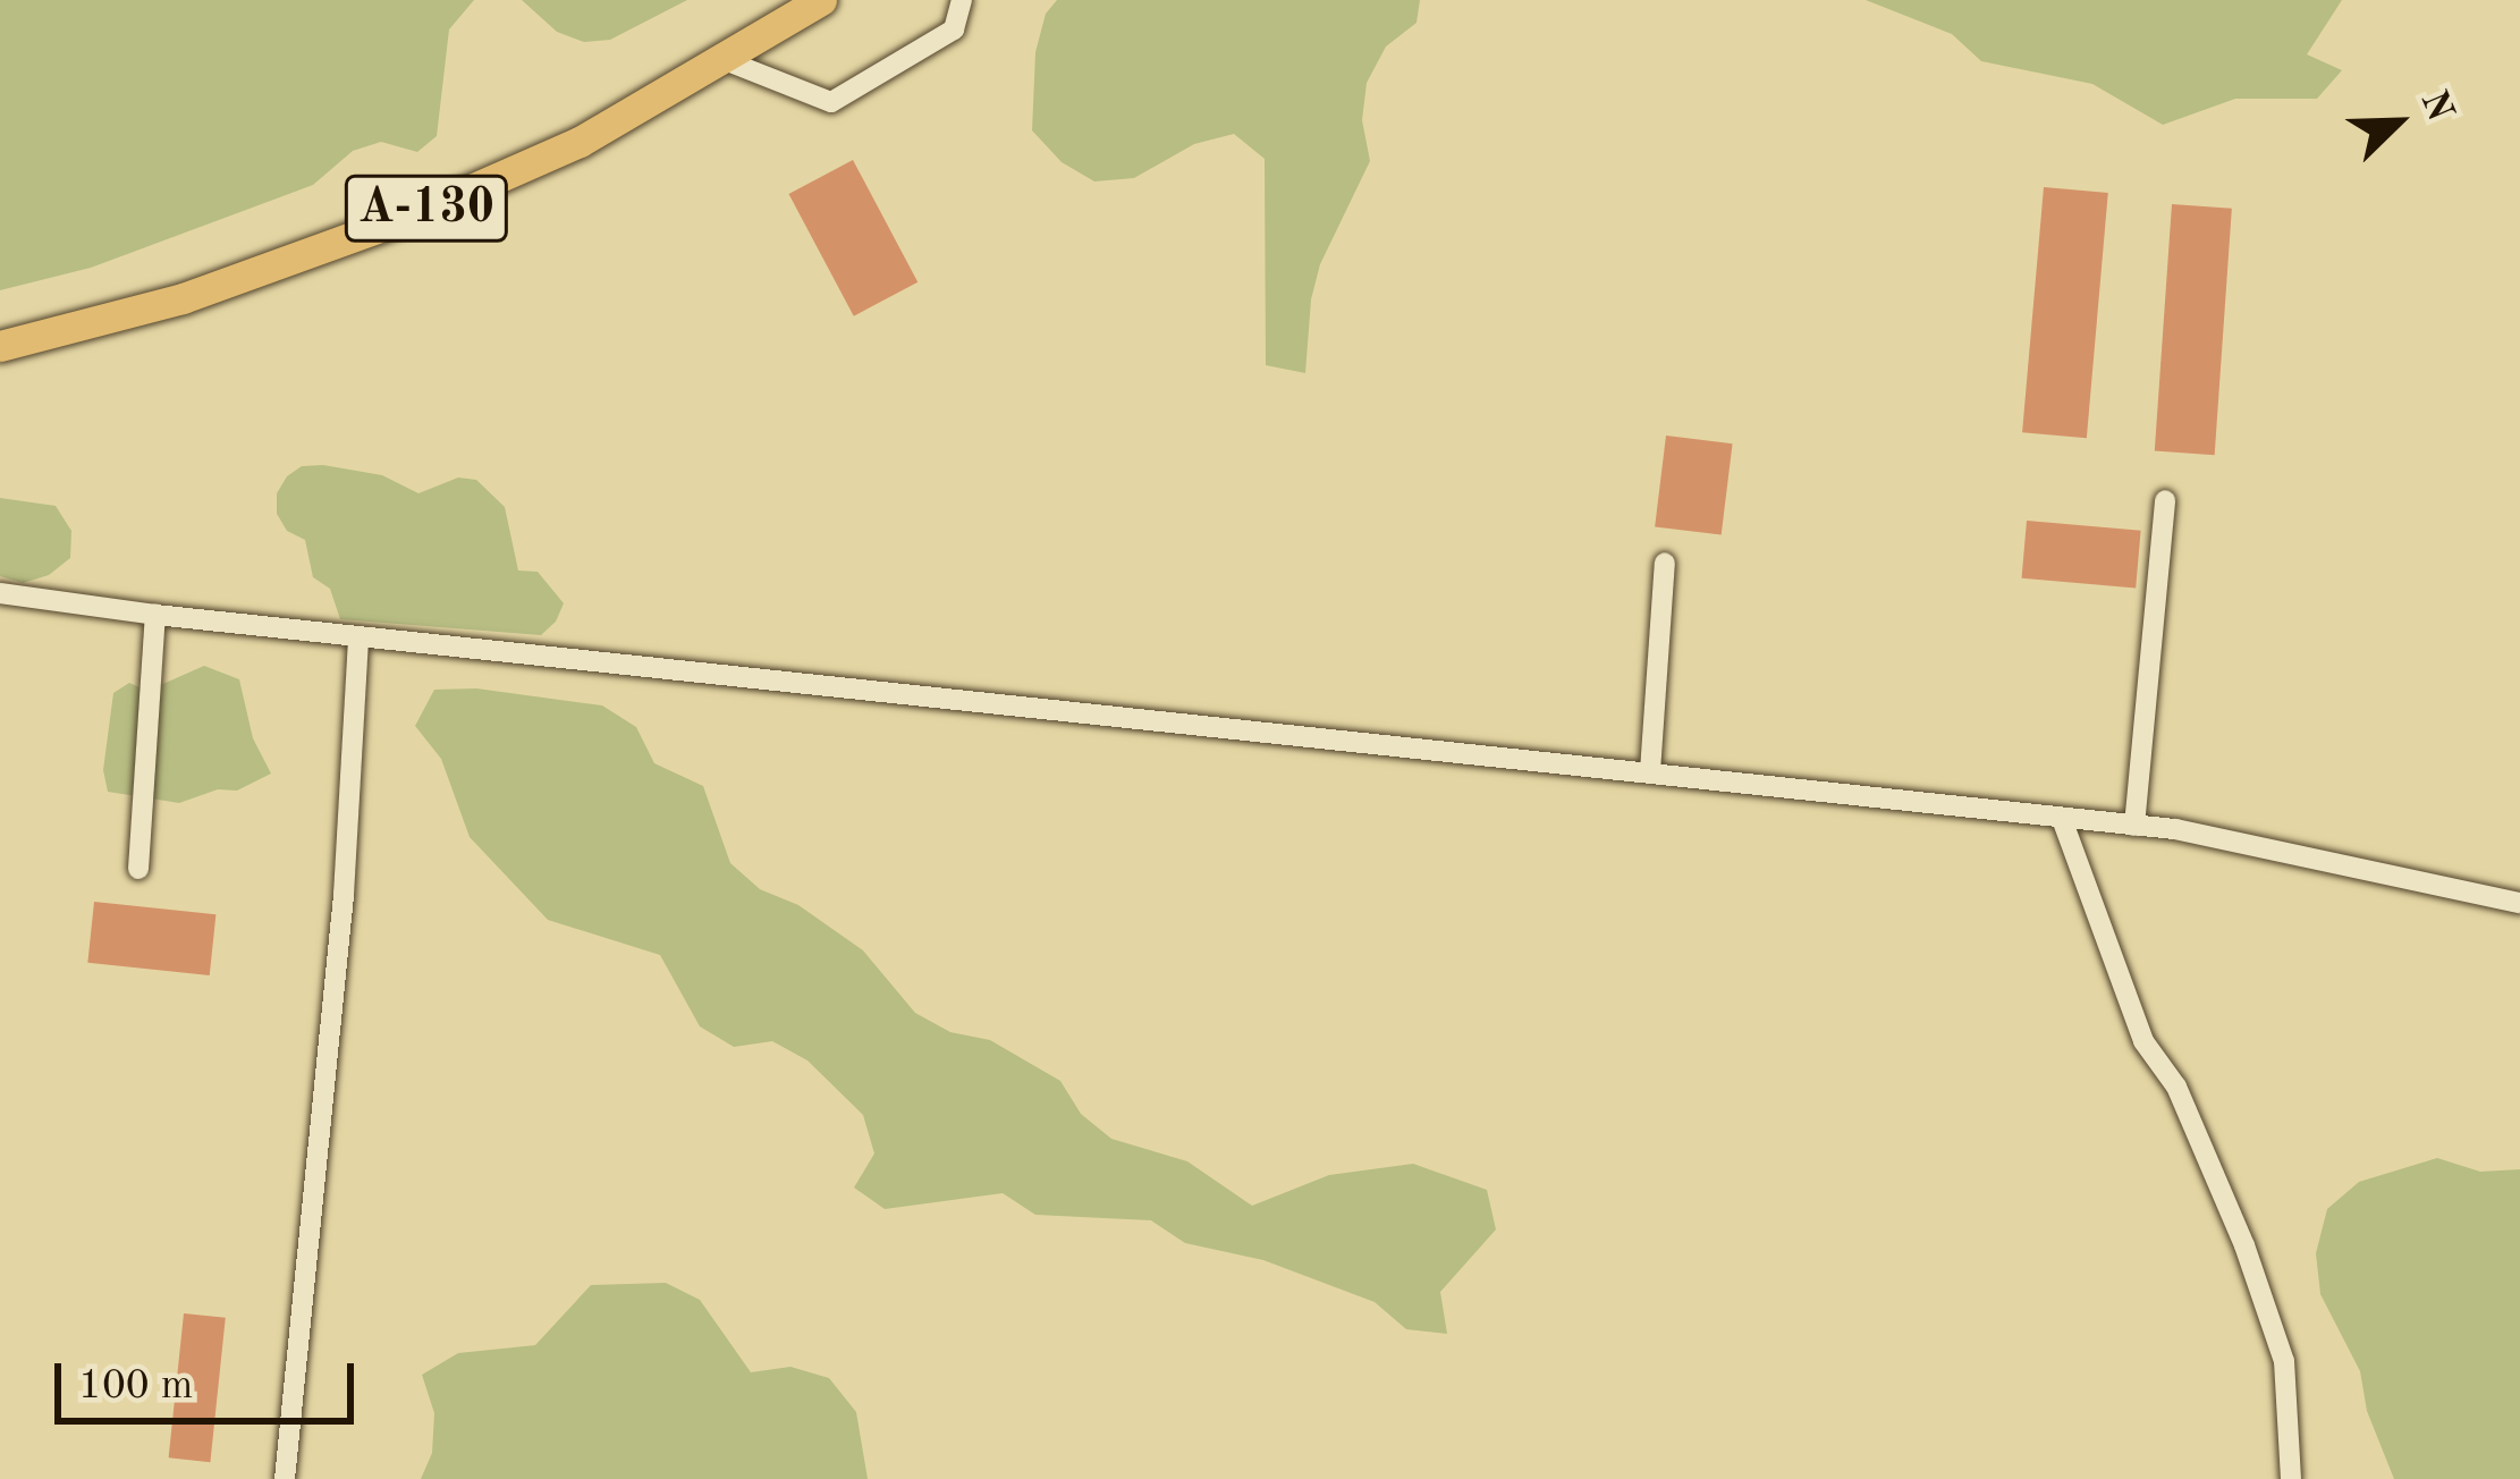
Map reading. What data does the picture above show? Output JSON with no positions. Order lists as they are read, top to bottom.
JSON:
{
  "streets": {
    "highway": ["А-130"]
  },
  "scale_bar": "100 m",
  "north": "top right"
}
